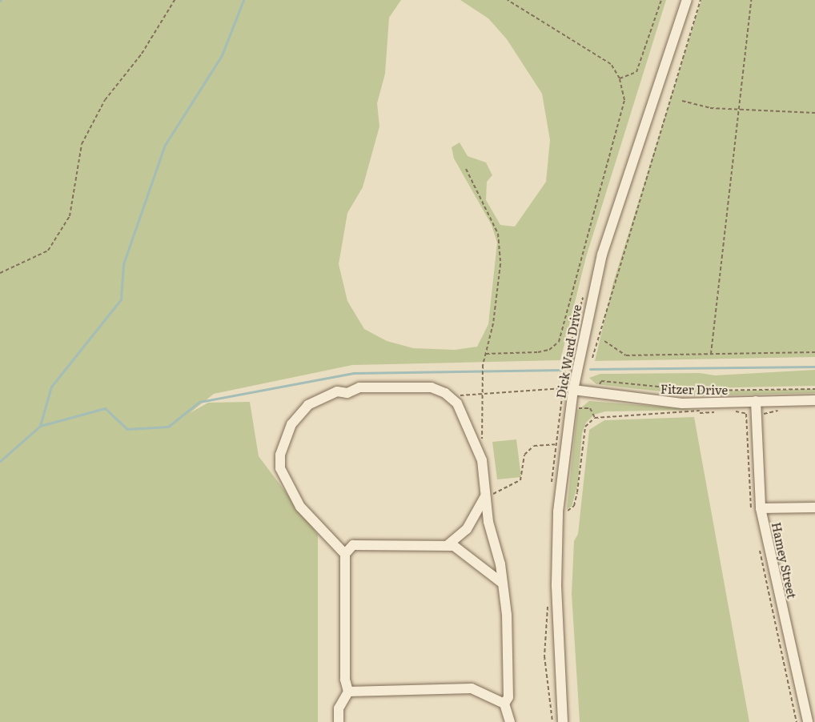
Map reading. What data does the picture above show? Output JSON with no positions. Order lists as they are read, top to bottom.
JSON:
{
  "streets": {
    "street": ["Dick Ward Drive", "Fitzer Drive", "Hamey Street"]
  },
  "crossings": [
    ["Dick Ward Drive", "Fitzer Drive"],
    ["Fitzer Drive", "Hamey Street"]
  ]
}
